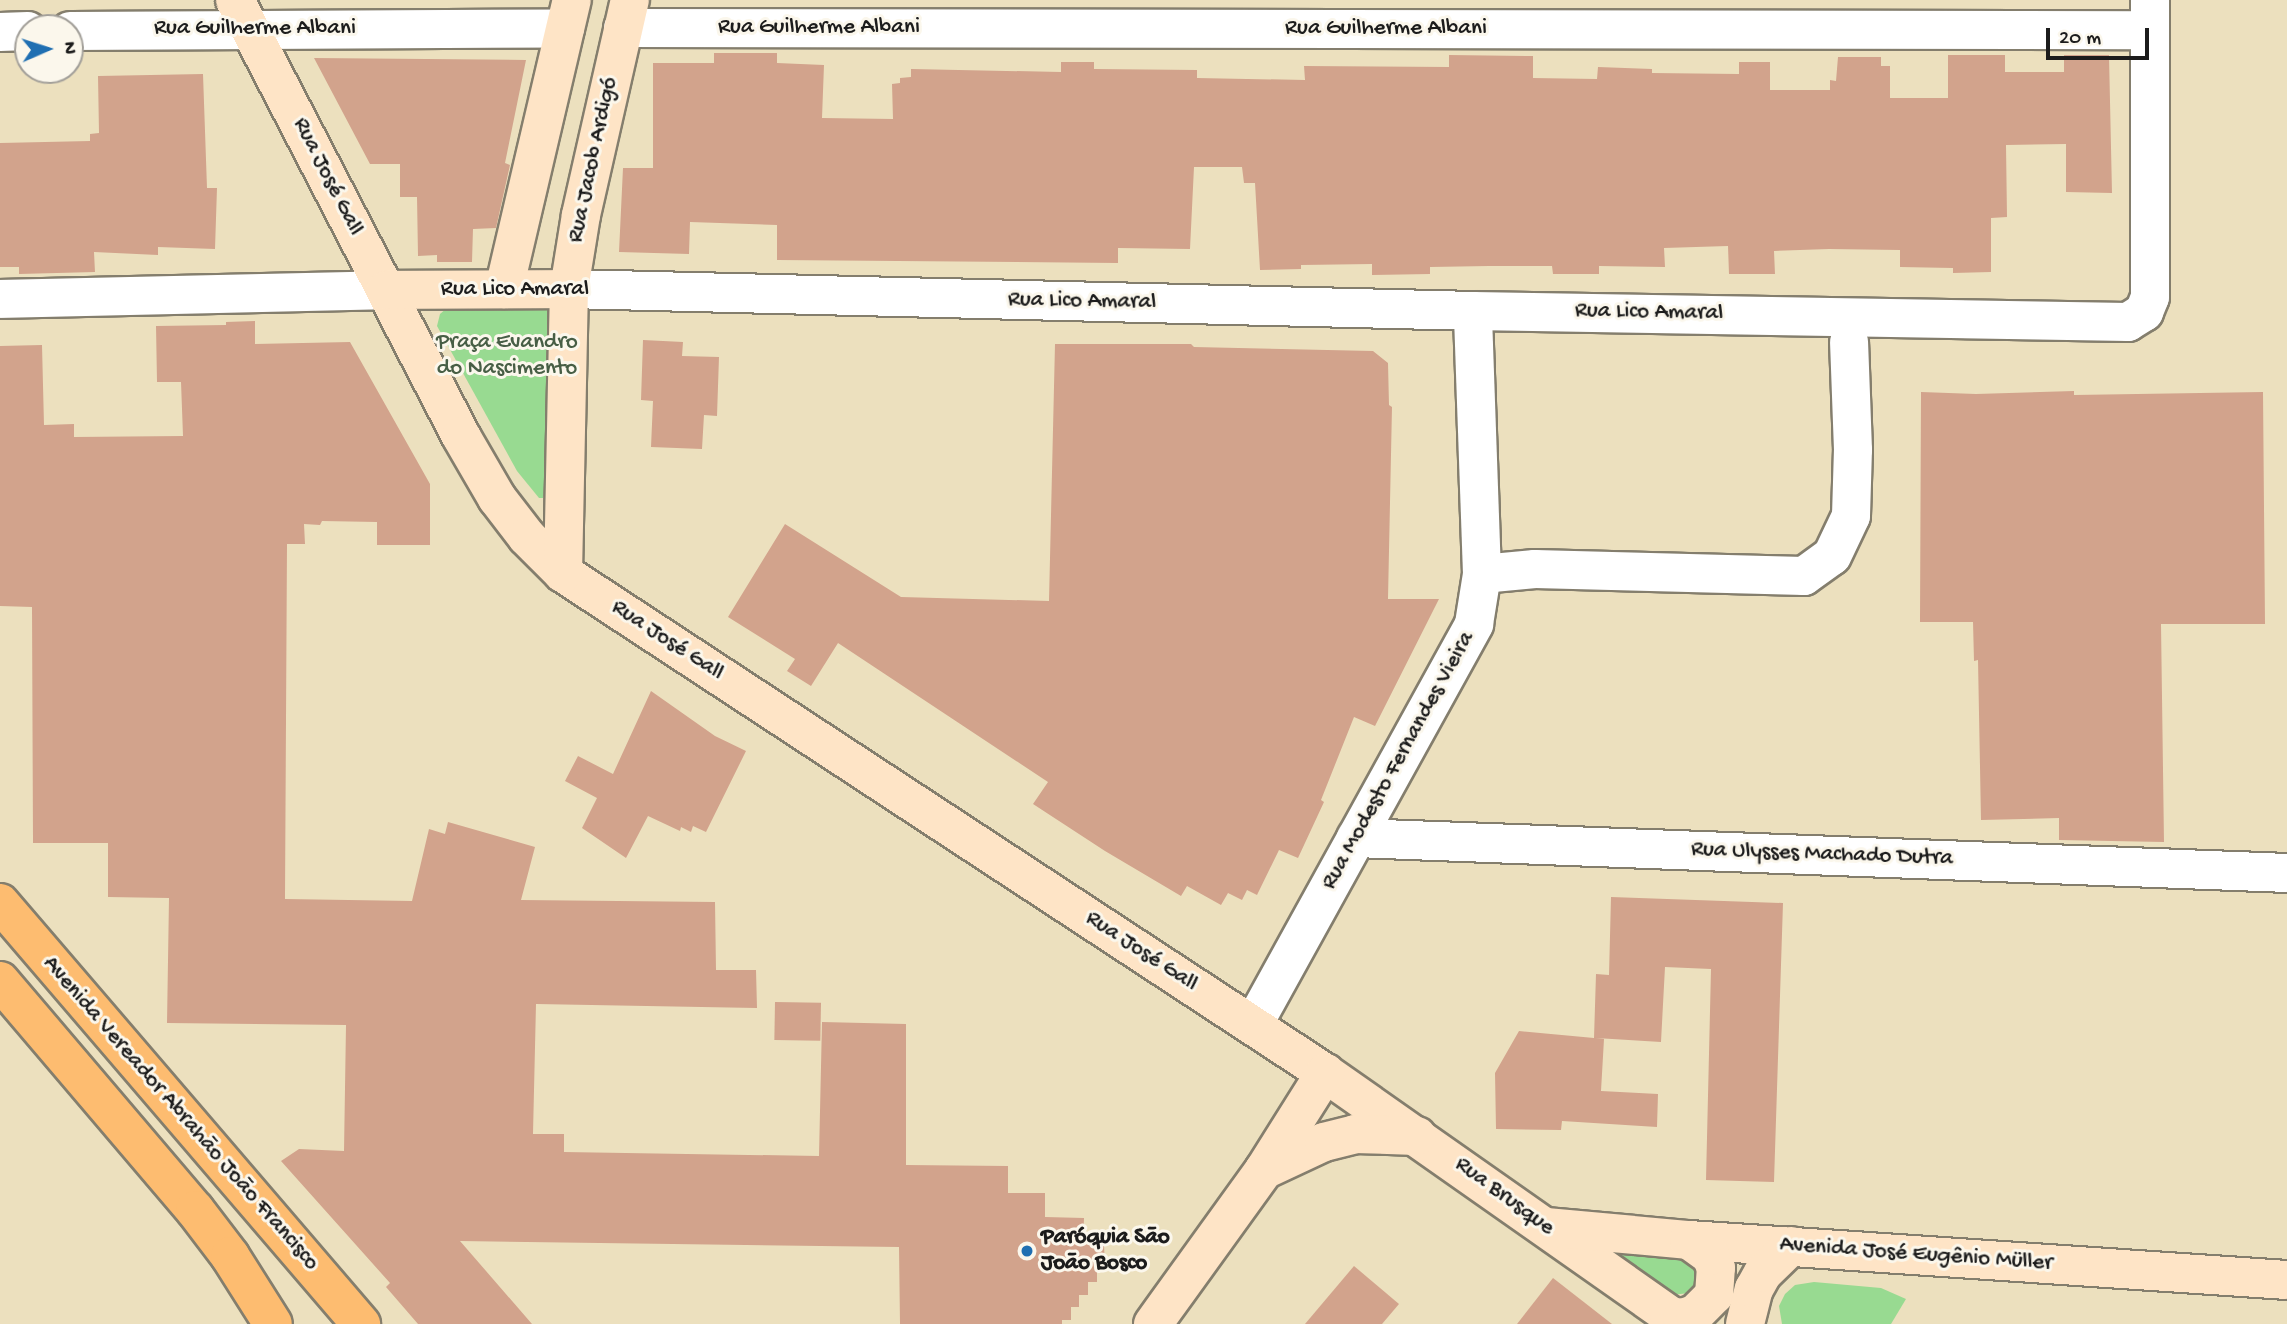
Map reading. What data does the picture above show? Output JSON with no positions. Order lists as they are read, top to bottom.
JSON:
{
  "streets": {
    "main road": [
      "Rua Jacob Ardigó",
      "Rua José Gall",
      "Rua Lico Amaral",
      "Avenida Vereador Abrahão João Francisco",
      "Rua Brusque",
      "Avenida José Eugênio Müller"
    ],
    "street": ["Rua Guilherme Albani", "Rua Modesto Fernandes Vieira", "Rua Ulysses Machado Dutra"]
  },
  "crossings": [
    ["Rua Guilherme Albani", "Rua Jacob Ardigó"],
    ["Rua Guilherme Albani", "Rua José Gall"],
    ["Rua Guilherme Albani", "Rua Lico Amaral"],
    ["Rua Jacob Ardigó", "Rua José Gall"],
    ["Rua Jacob Ardigó", "Rua Lico Amaral"],
    ["Rua José Gall", "Rua Lico Amaral"],
    ["Rua José Gall", "Rua Modesto Fernandes Vieira"],
    ["Rua José Gall", "Rua Brusque"],
    ["Rua Lico Amaral", "Rua Modesto Fernandes Vieira"],
    ["Rua Modesto Fernandes Vieira", "Rua Ulysses Machado Dutra"],
    ["Rua Brusque", "Avenida José Eugênio Müller"]
  ],
  "parks": ["Praça Evandro do Nascimento"],
  "places": ["Paróquia São João Bosco"],
  "scale_bar": "20 m",
  "north": "right"
}
